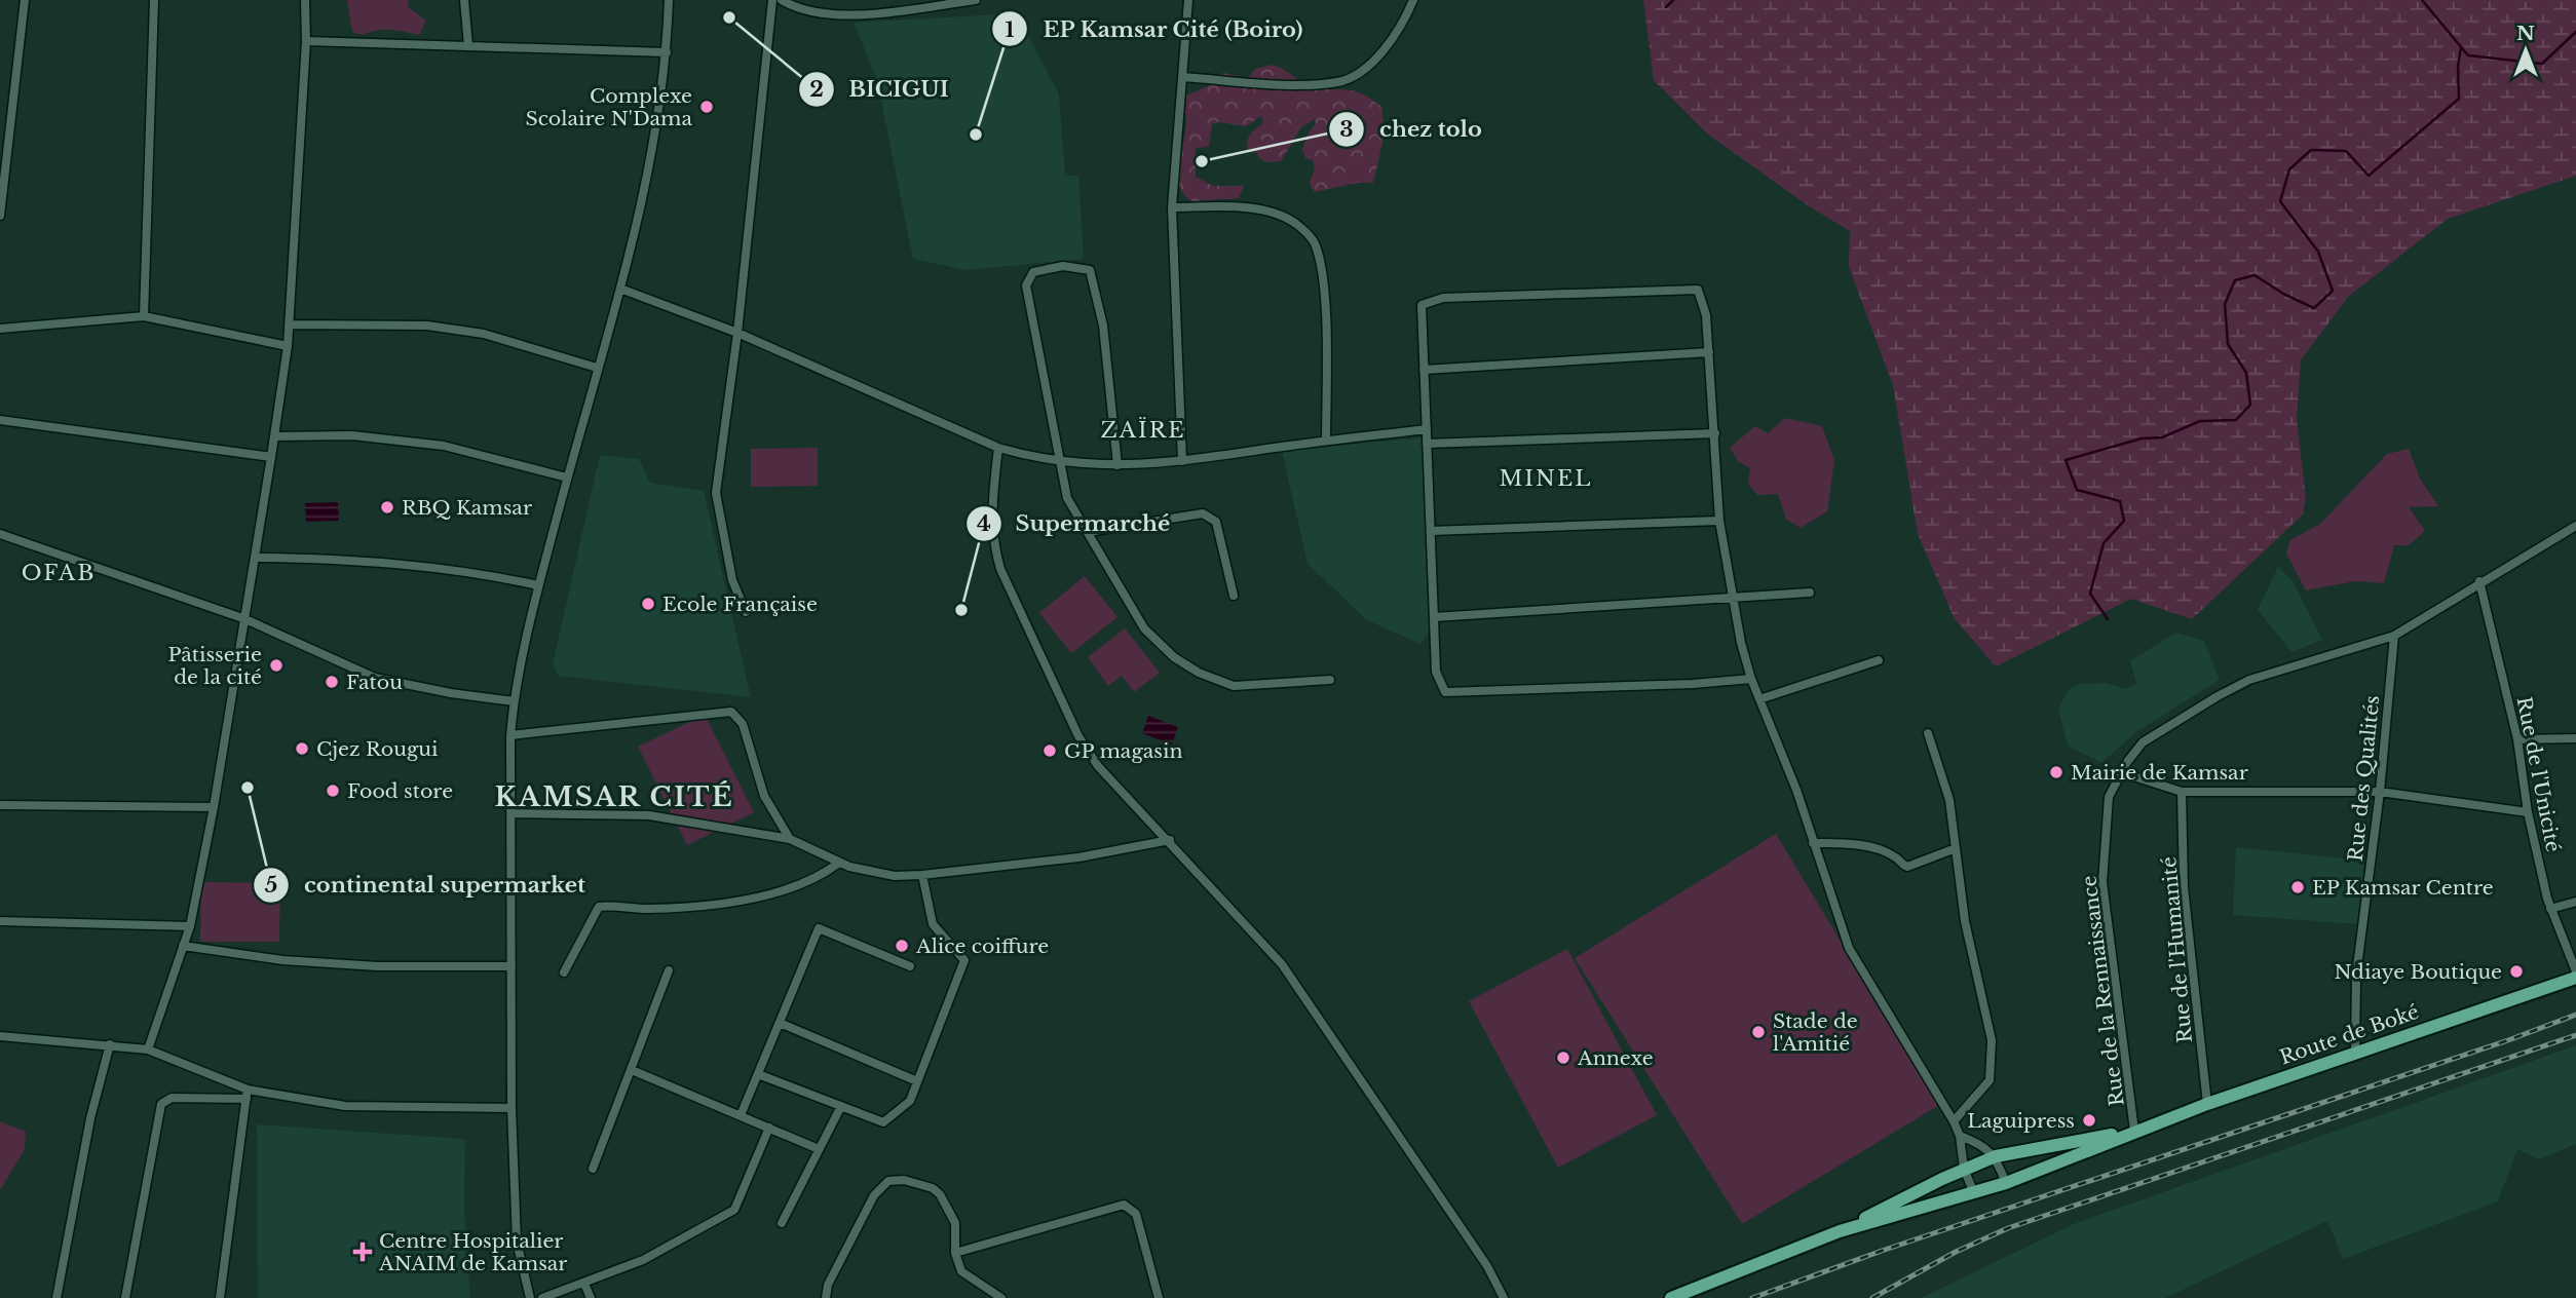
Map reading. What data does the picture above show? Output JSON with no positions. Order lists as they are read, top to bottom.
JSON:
{
  "streets": {
    "main road": ["Route de Boké"],
    "street": [
      "Rue de l'Unicité",
      "Rue des Qualités",
      "Rue de l'Humanité",
      "Rue de la Rennaissance"
    ]
  },
  "crossings": [
    ["Rue de l'Unicité", "Rue de la Rennaissance"],
    ["Rue des Qualités", "Rue de la Rennaissance"],
    ["Rue des Qualités", "Route de Boké"],
    ["Rue de l'Humanité", "Route de Boké"],
    ["Rue de la Rennaissance", "Route de Boké"]
  ],
  "districts": [
    "ZAÏRE",
    "MINEL",
    "OFAB",
    "KAMSAR CITÉ"
  ],
  "places": {
    "other": [
      "BICIGUI",
      "Complexe Scolaire N'Dama",
      "EP Kamsar Cité (Boiro)",
      "chez tolo",
      "RBQ Kamsar",
      "Ecole Française",
      "Supermarché",
      "Pâtisserie de la cité",
      "Fatou",
      "Cjez Rougui",
      "GP magasin",
      "Mairie de Kamsar",
      "continental supermarket",
      "Food store",
      "EP Kamsar Centre",
      "Alice coiffure",
      "Ndiaye Boutique",
      "Stade de l'Amitié",
      "Annexe",
      "Laguipress"
    ],
    "health": ["Centre Hospitalier ANAIM de Kamsar"]
  },
  "north": "top"
}
